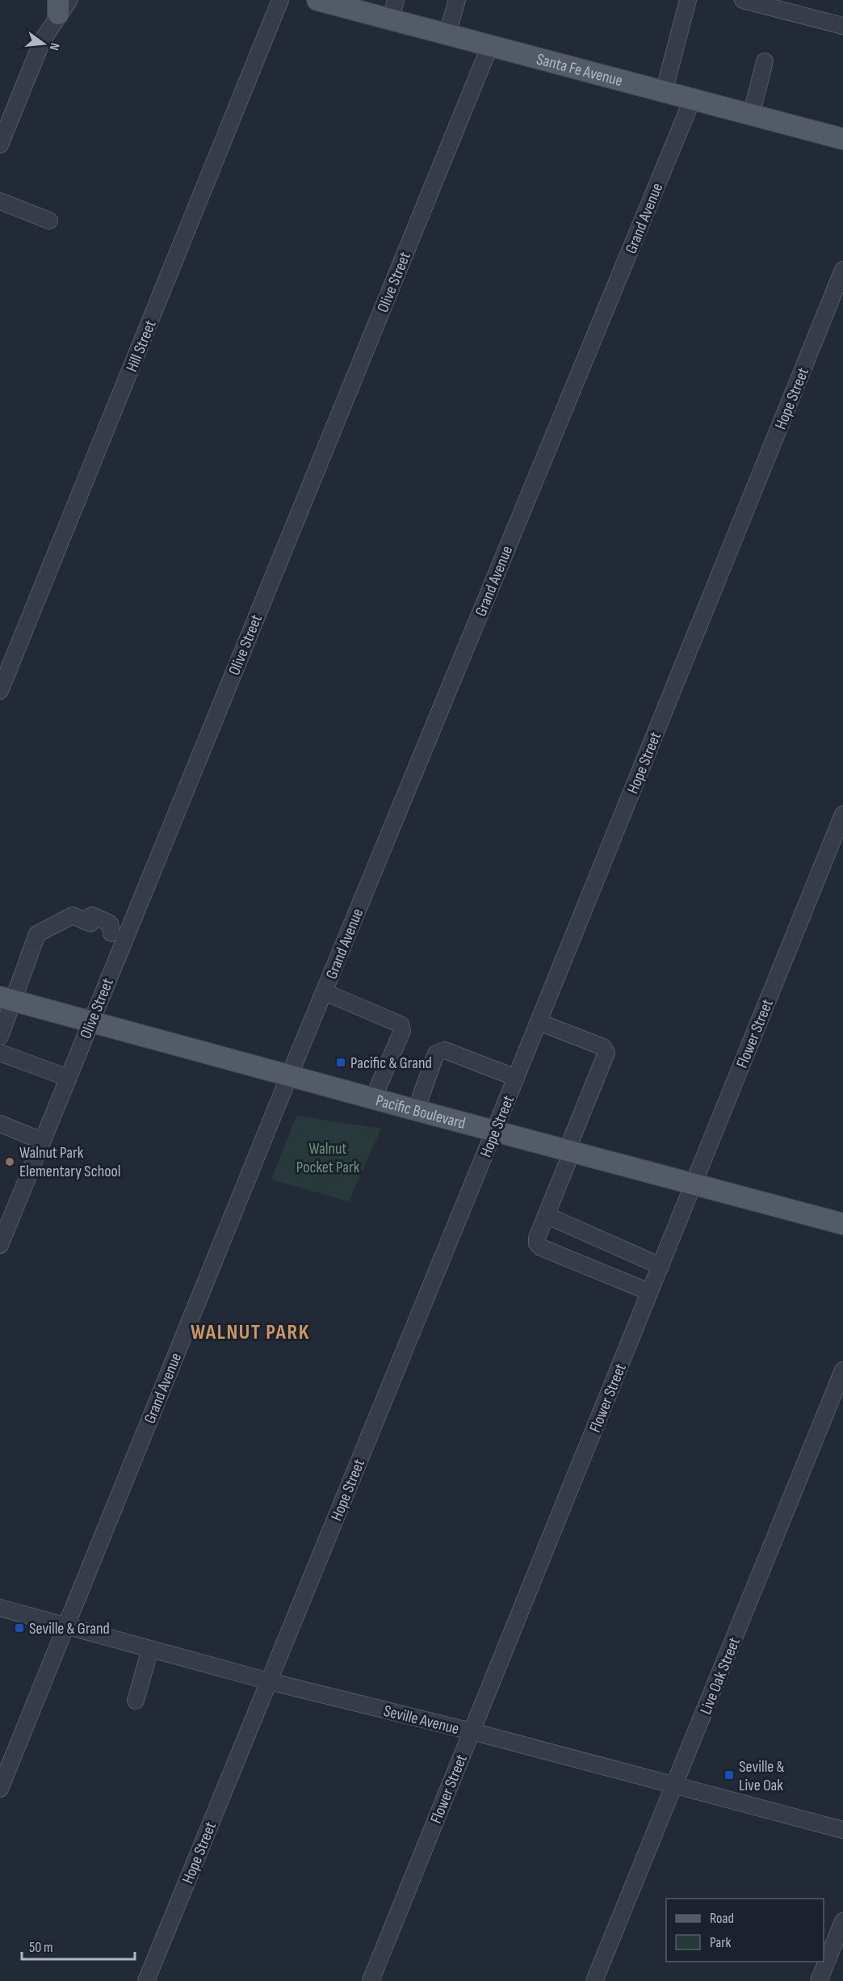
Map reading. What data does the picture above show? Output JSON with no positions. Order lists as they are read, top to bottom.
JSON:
{
  "streets": {
    "main road": ["Santa Fe Avenue", "Pacific Boulevard"],
    "street": [
      "Grand Avenue",
      "Olive Street",
      "Hill Street",
      "Hope Street",
      "Flower Street",
      "Live Oak Street",
      "Seville Avenue"
    ]
  },
  "crossings": [
    ["Santa Fe Avenue", "Grand Avenue"],
    ["Santa Fe Avenue", "Olive Street"],
    ["Grand Avenue", "Pacific Boulevard"],
    ["Grand Avenue", "Seville Avenue"],
    ["Olive Street", "Pacific Boulevard"],
    ["Hope Street", "Pacific Boulevard"],
    ["Hope Street", "Seville Avenue"],
    ["Flower Street", "Pacific Boulevard"],
    ["Flower Street", "Seville Avenue"],
    ["Live Oak Street", "Seville Avenue"]
  ],
  "districts": ["WALNUT PARK"],
  "parks": ["Walnut Pocket Park"],
  "places": {
    "transit": ["Pacific & Grand", "Seville & Grand", "Seville & Live Oak"],
    "other": ["Walnut Park Elementary School"]
  },
  "legend": ["Road", "Park"],
  "scale_bar": "50 m",
  "north": "right"
}
